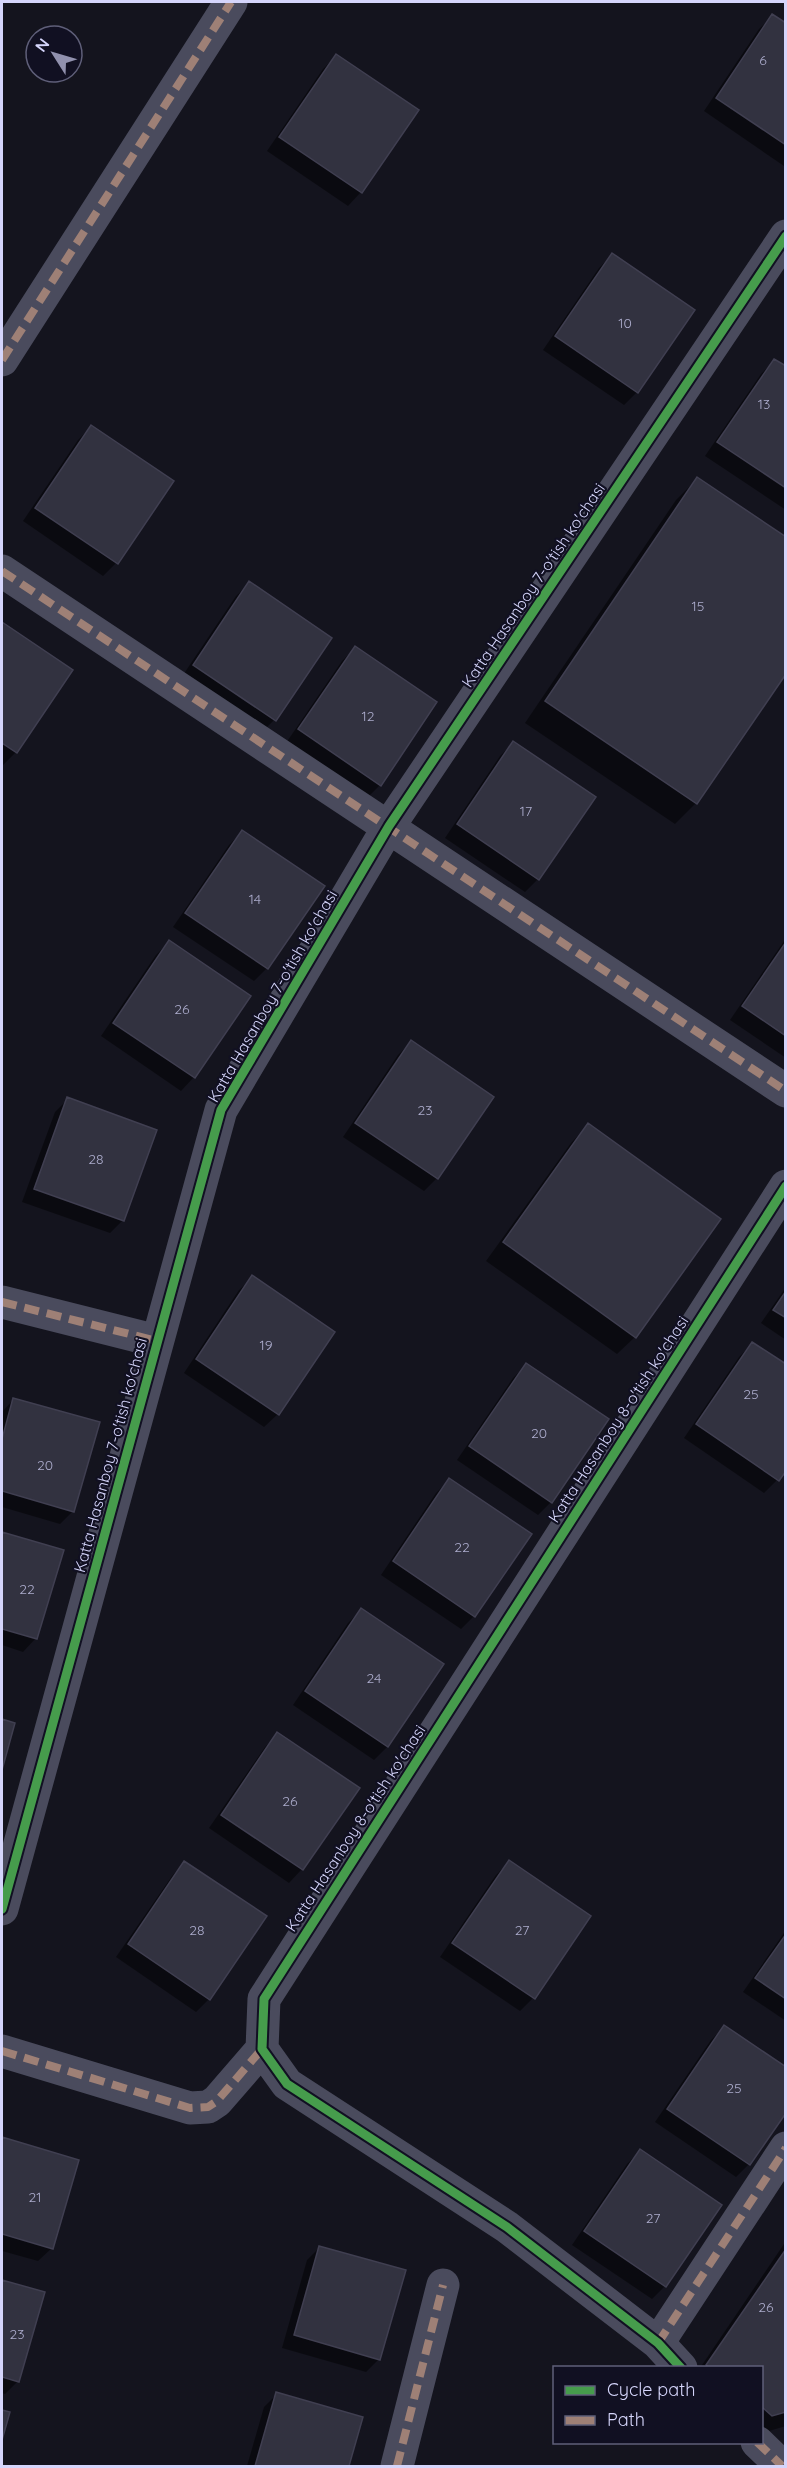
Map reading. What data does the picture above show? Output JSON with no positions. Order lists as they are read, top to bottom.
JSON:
{
  "streets": {
    "street": ["Katta Hasanboy 7-o'tish ko'chasi", "Katta Hasanboy 8-o'tish ko'chasi"]
  },
  "house_numbers": [
    "6",
    "10",
    "13",
    "15",
    "12",
    "17",
    "14",
    "26",
    "23",
    "28",
    "19",
    "25",
    "20",
    "20",
    "22",
    "22",
    "24",
    "26",
    "28",
    "27",
    "25",
    "21",
    "27",
    "26",
    "23"
  ],
  "legend": ["Cycle path", "Path"],
  "north": "top left"
}
